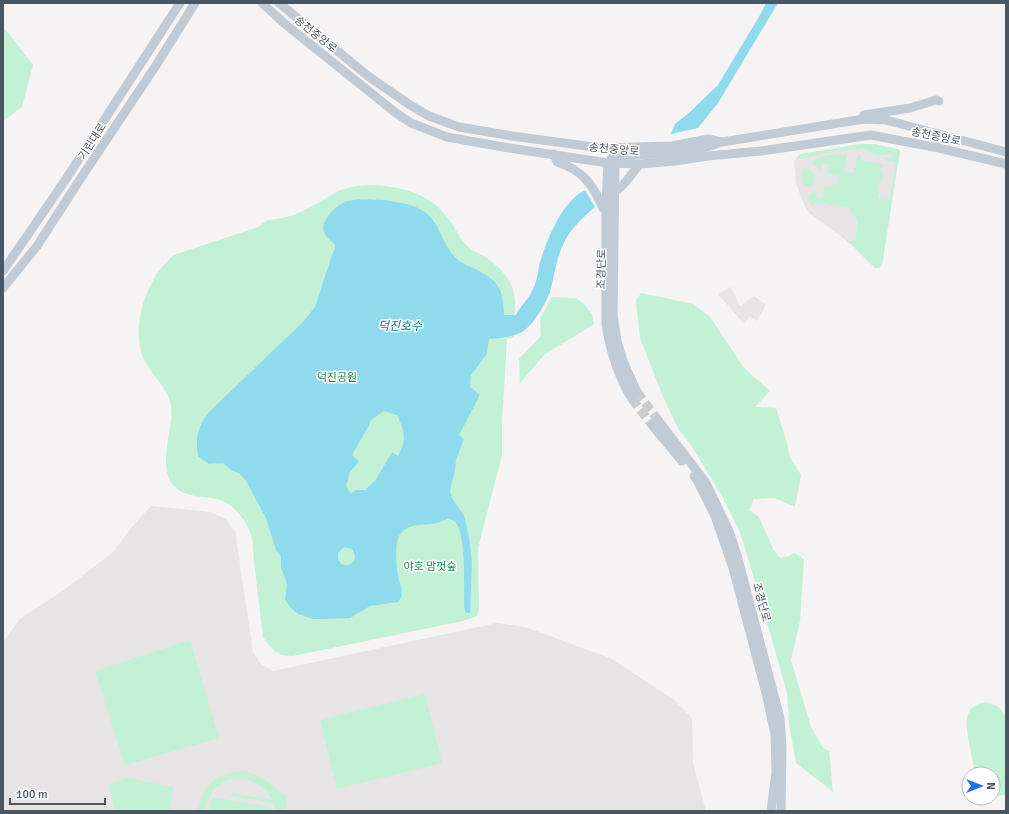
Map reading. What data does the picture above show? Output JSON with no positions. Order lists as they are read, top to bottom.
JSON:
{
  "streets": {
    "street": ["송천중앙로", "기린대로", "조경단로"]
  },
  "crossings": [
    ["송천중앙로", "조경단로"]
  ],
  "water": ["덕진호수"],
  "parks": ["덕진공원", "야호 맘껏숲"],
  "scale_bar": "100 m",
  "north": "right"
}
